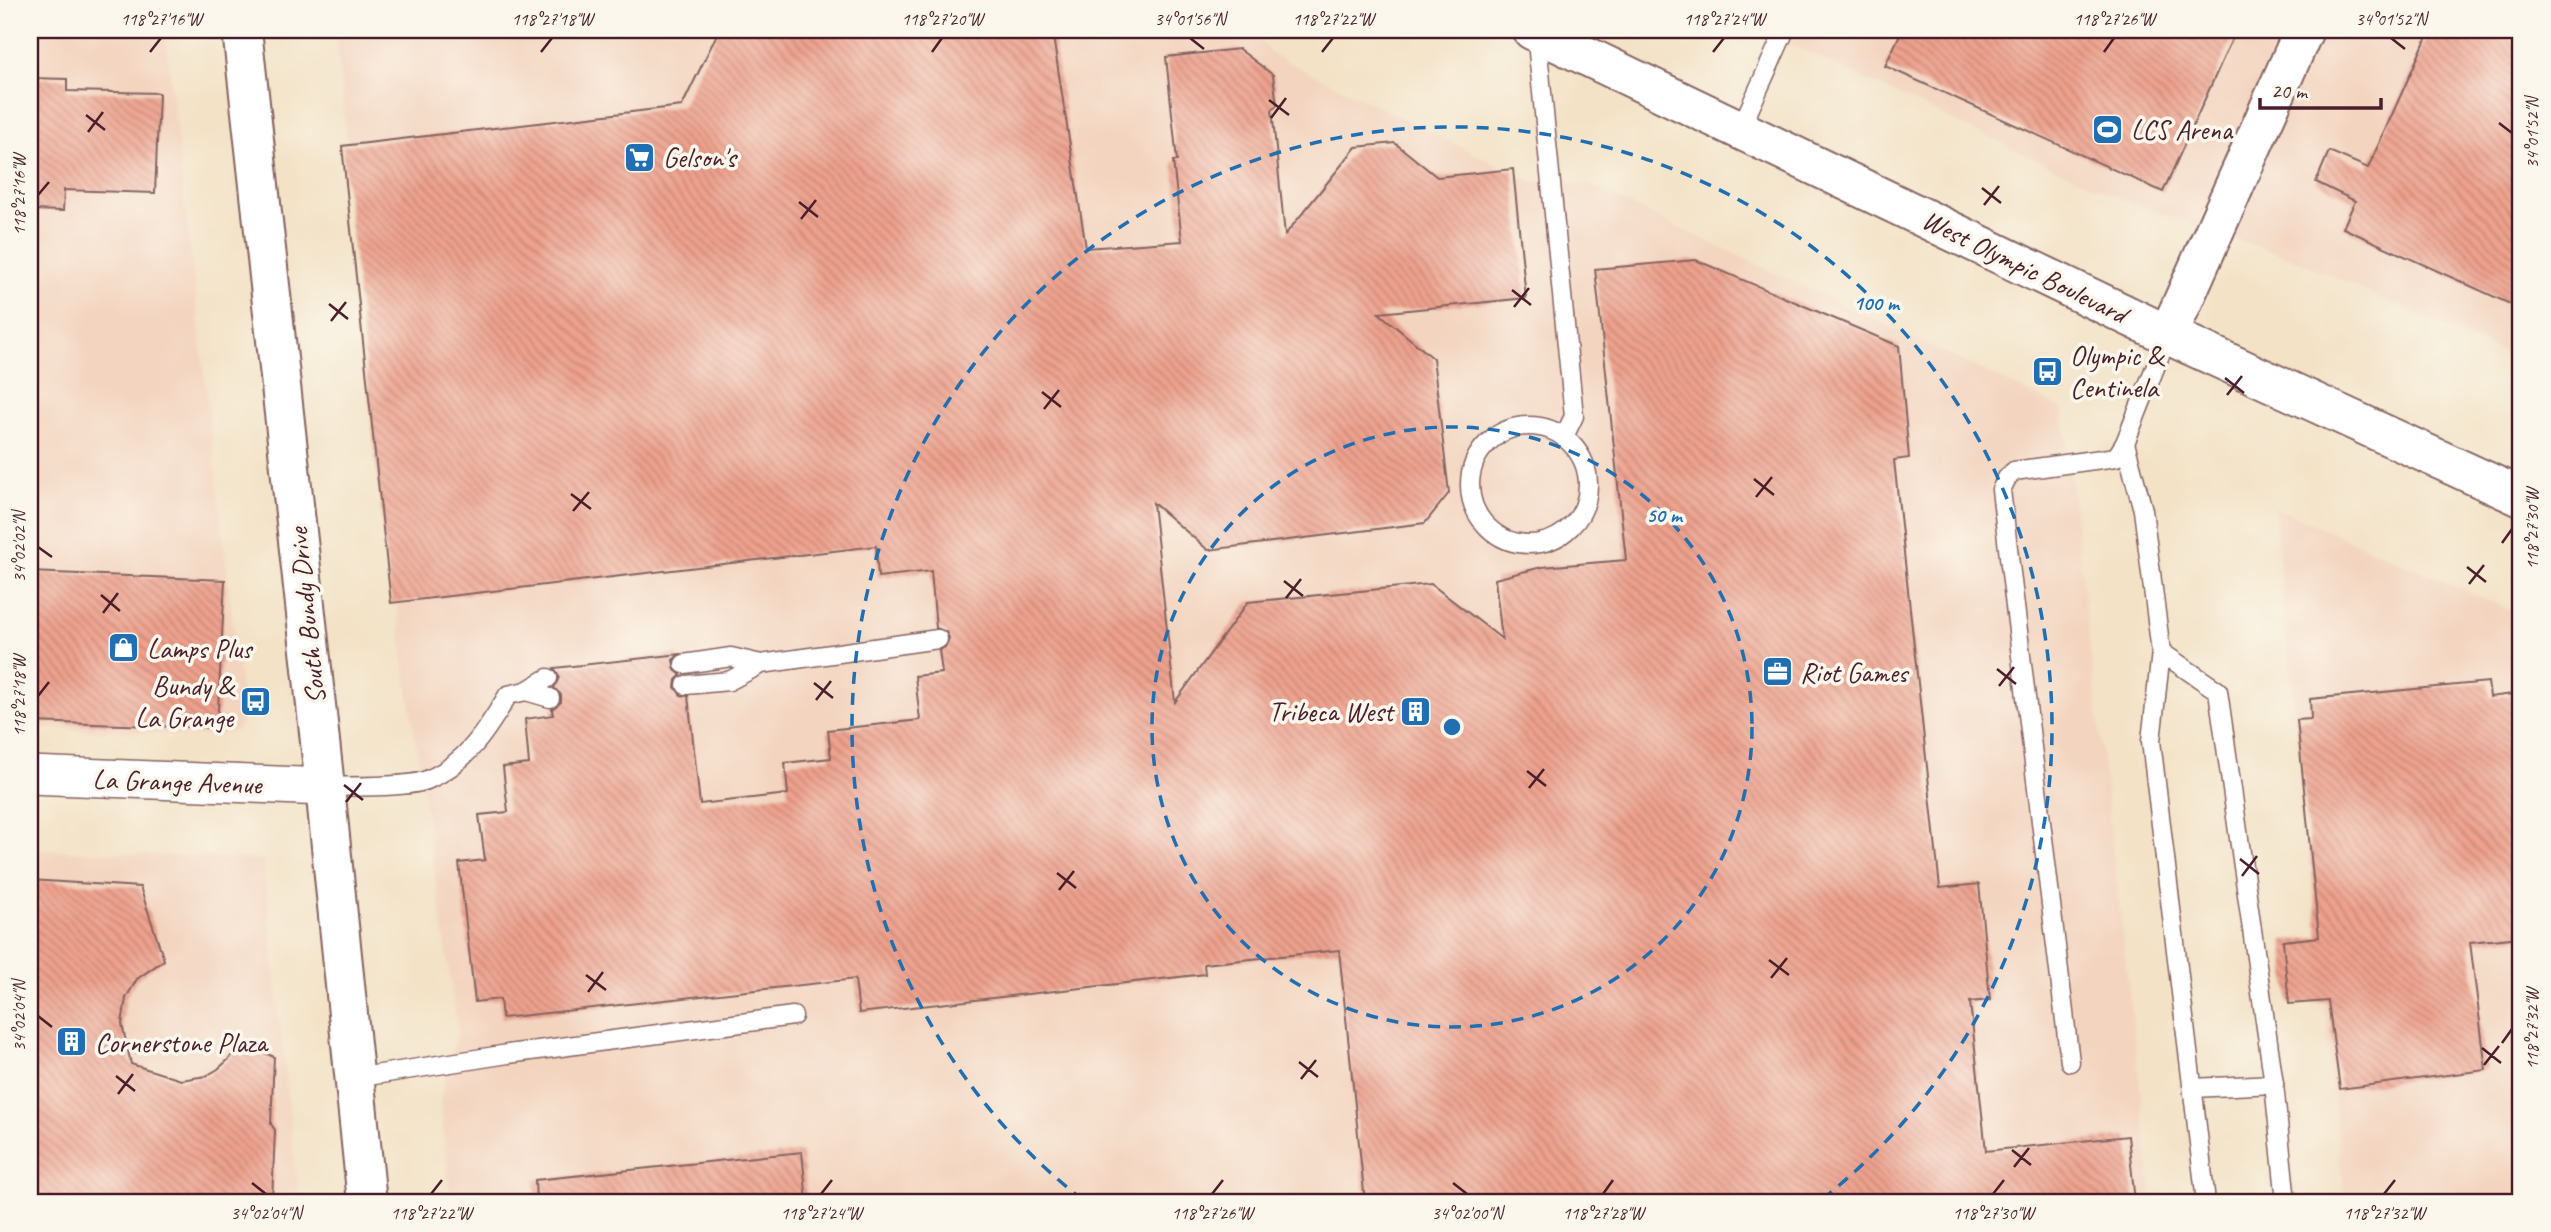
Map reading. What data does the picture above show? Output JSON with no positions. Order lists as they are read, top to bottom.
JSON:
{
  "streets": {
    "main road": ["West Olympic Boulevard", "South Bundy Drive"],
    "street": ["La Grange Avenue"]
  },
  "crossings": [
    ["South Bundy Drive", "La Grange Avenue"]
  ],
  "places": {
    "sports": ["LCS Arena"],
    "supermarket": ["Gelson's"],
    "bus stop": ["Olympic & Centinela", "Bundy & La Grange"],
    "shop": ["Lamps Plus"],
    "office": ["Riot Games"],
    "building": ["Tribeca West", "Cornerstone Plaza"]
  },
  "scale_bar": "20 m",
  "coordinates": [
    "118°27'16\"W",
    "118°27'18\"W",
    "118°27'20\"W",
    "34°01'56\"N",
    "118°27'22\"W",
    "118°27'24\"W",
    "118°27'26\"W",
    "34°01'52\"N",
    "118°27'30\"W",
    "34°02'02\"N",
    "34°02'04\"N",
    "118°27'32\"W",
    "34°02'00\"N",
    "118°27'28\"W"
  ],
  "rings": ["100 m", "50 m"]
}
